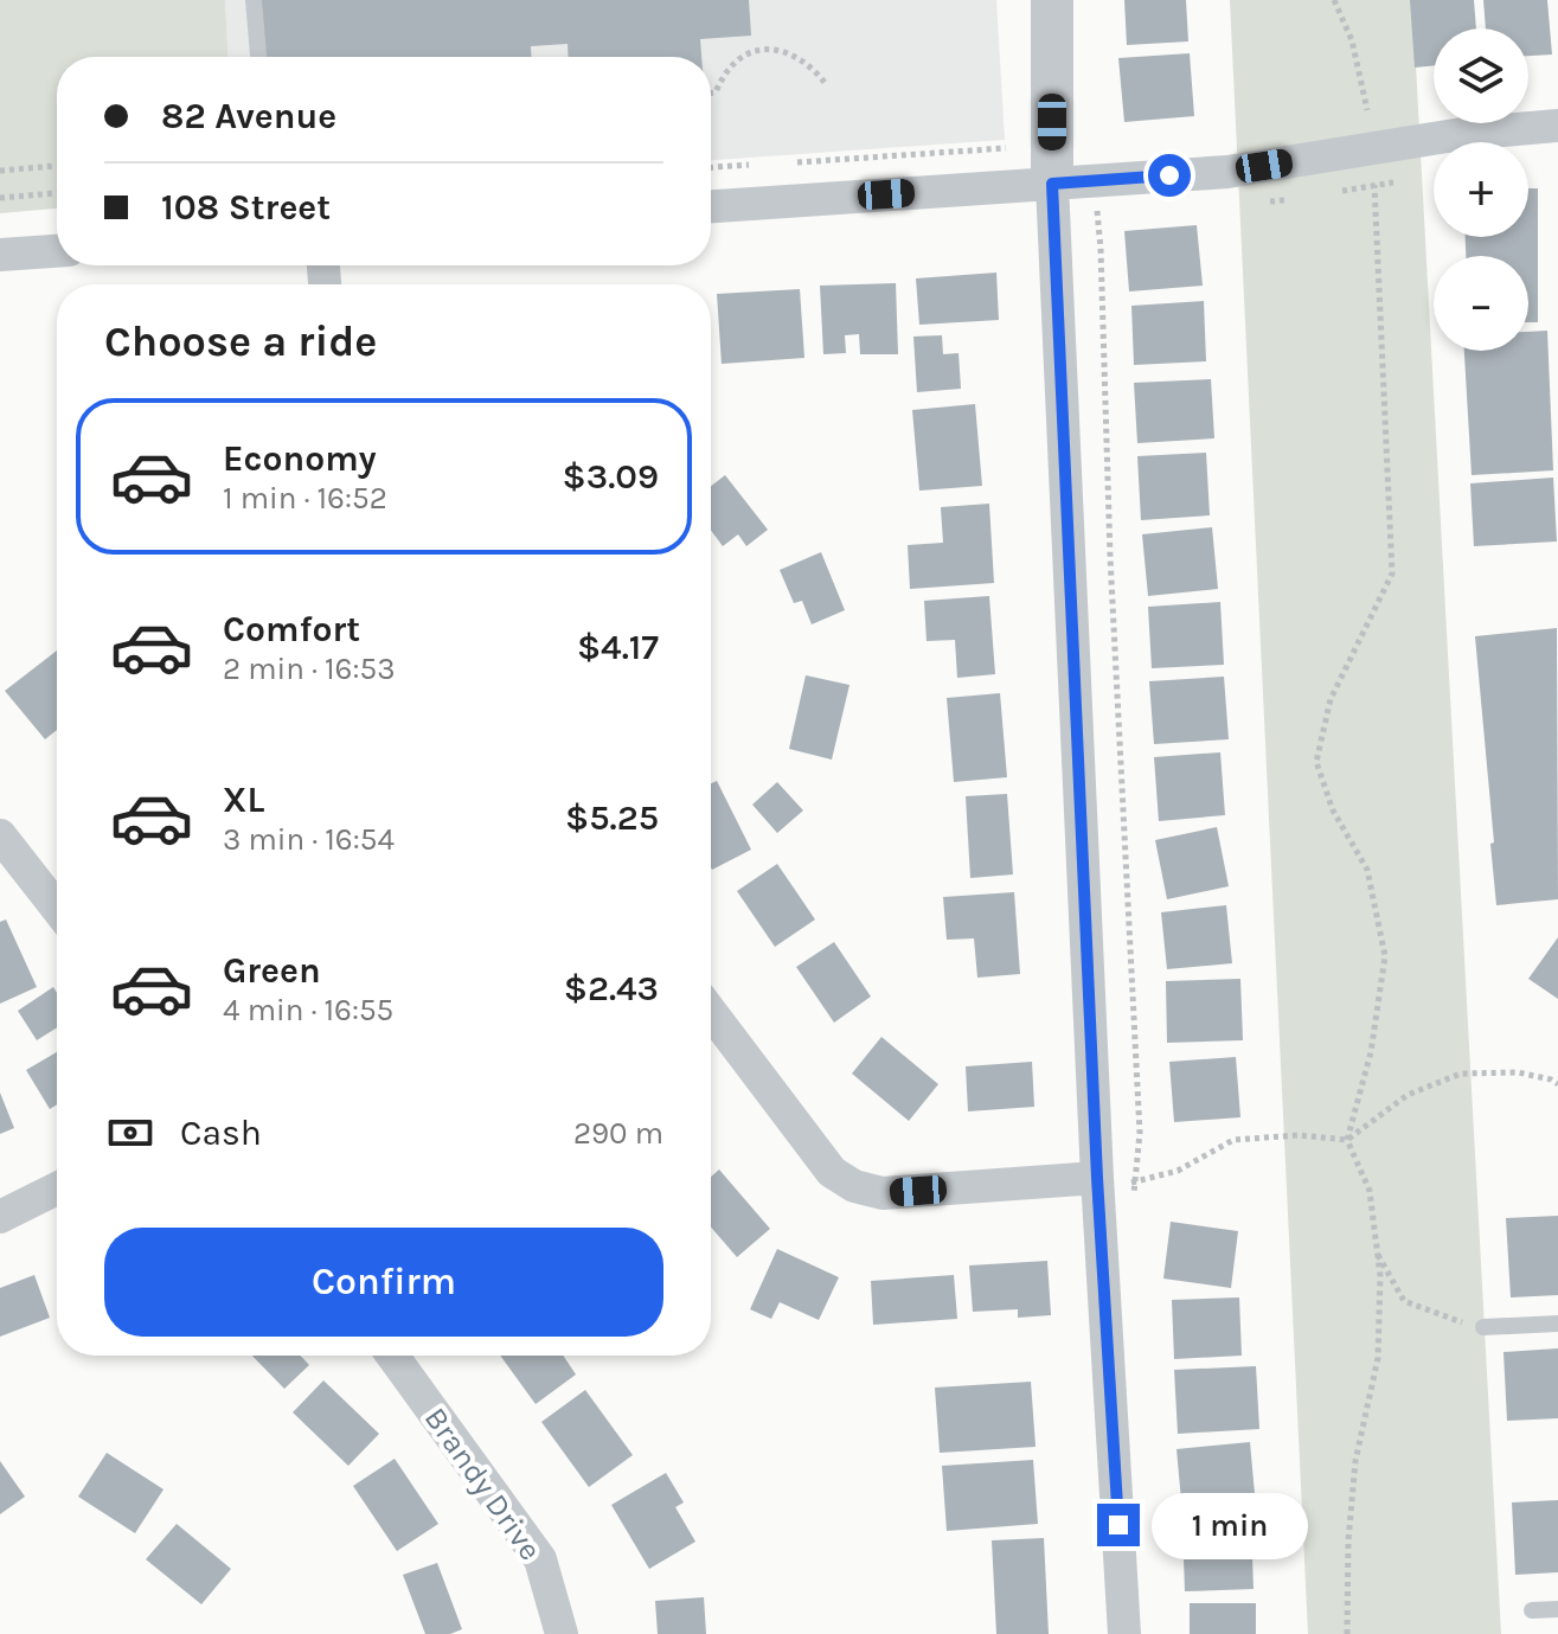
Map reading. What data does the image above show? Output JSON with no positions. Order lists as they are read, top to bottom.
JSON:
{
  "streets": {
    "street": ["Brandy Drive"]
  },
  "page": {
    "map_buttons": ["+", "−"],
    "banner": ["82 Avenue", "108 Street"],
    "heading": "Choose a ride",
    "list": [
      {
        "name": "Economy",
        "note": "1 min · 16:52",
        "value": "$3.09"
      },
      {
        "name": "Comfort",
        "note": "2 min · 16:53",
        "value": "$4.17"
      },
      {
        "name": "XL",
        "note": "3 min · 16:54",
        "value": "$5.25"
      },
      {
        "name": "Green",
        "note": "4 min · 16:55",
        "value": "$2.43"
      }
    ],
    "pay": ["Cash", "290 m"],
    "buttons": "Confirm",
    "bubble": "1 min"
  }
}
